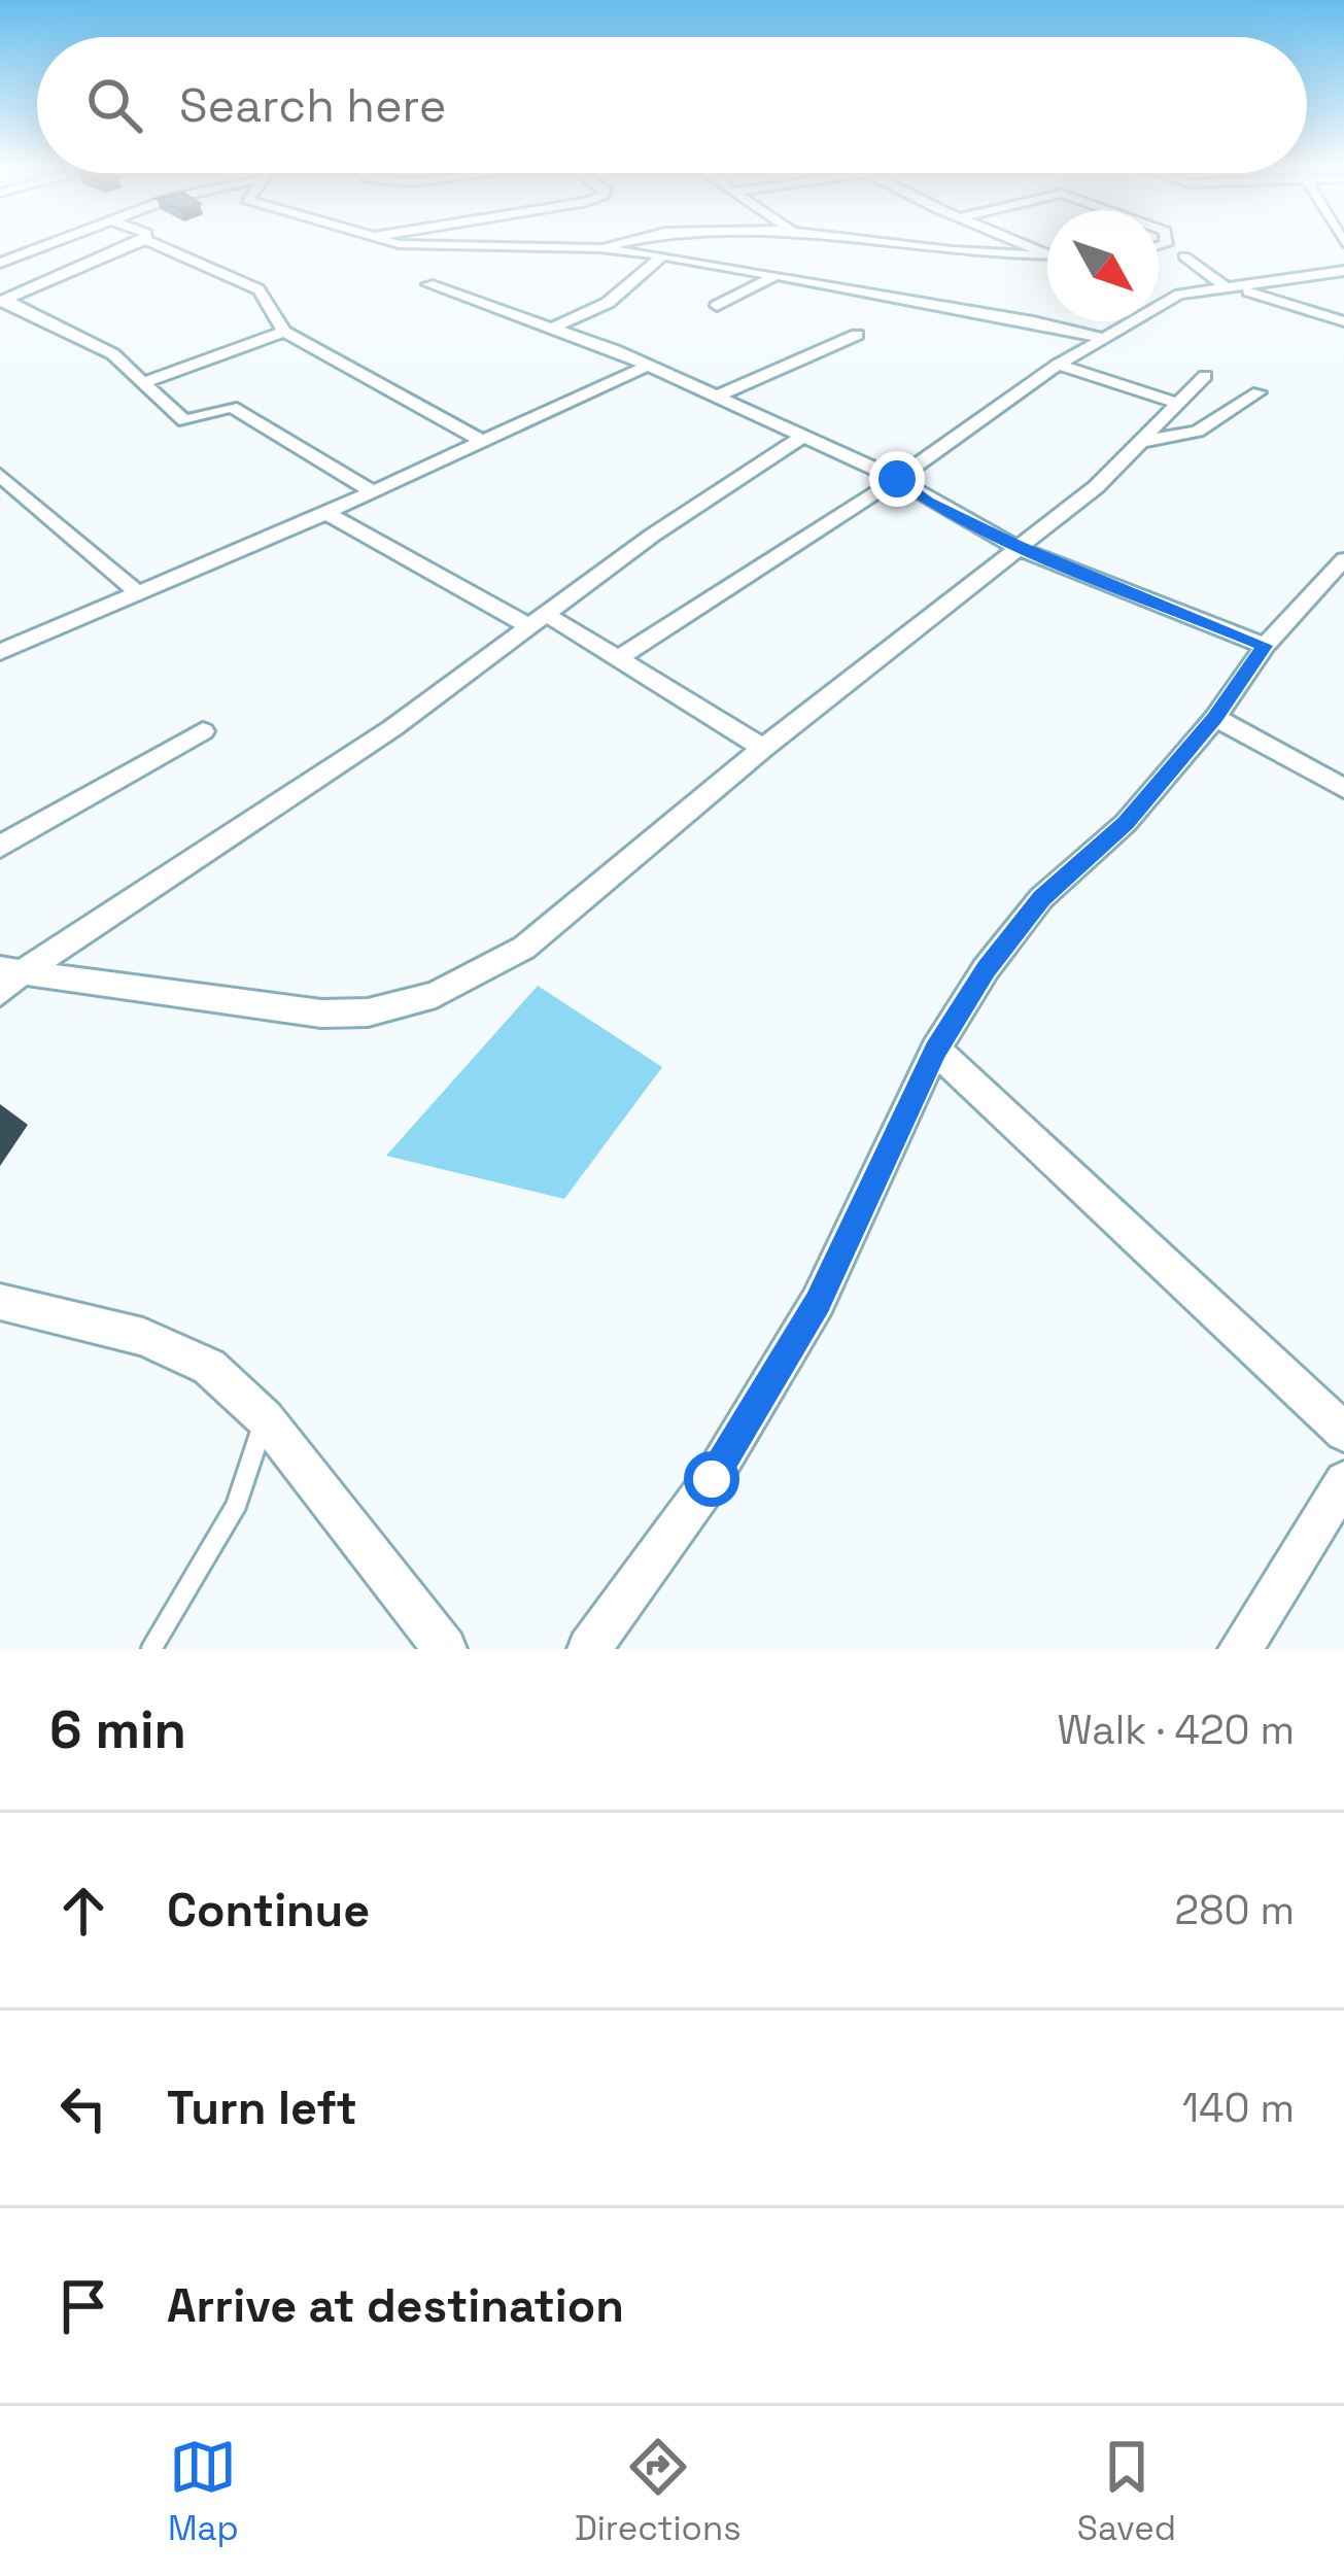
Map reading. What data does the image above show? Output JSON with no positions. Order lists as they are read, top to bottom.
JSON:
{
  "north": "bottom right",
  "page": {
    "search": "Search here",
    "heading": ["6 min", "Walk · 420 m"],
    "list": [
      ["Continue", "280 m"],
      ["Turn left", "140 m"],
      "Arrive at destination"
    ],
    "nav": ["Map", "Directions", "Saved"]
  }
}
